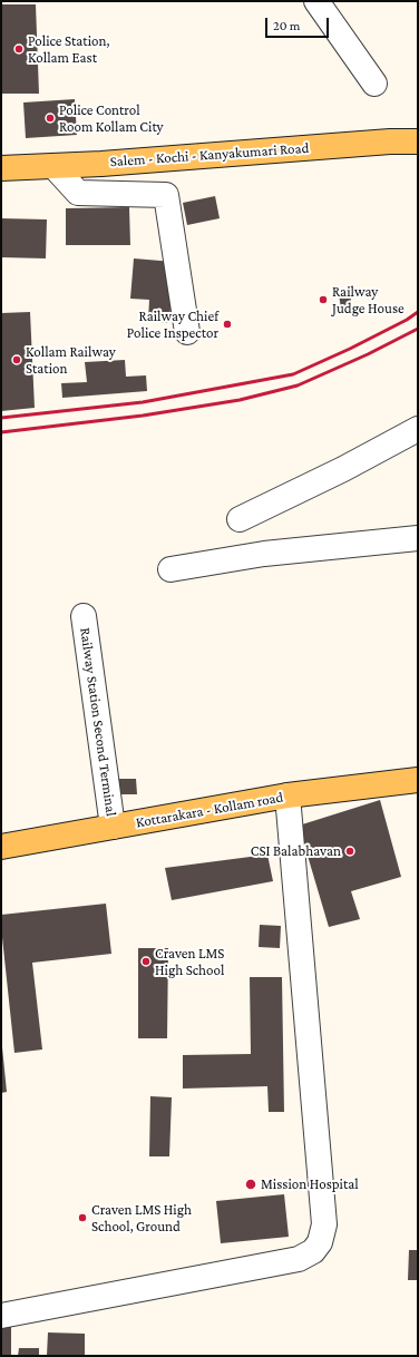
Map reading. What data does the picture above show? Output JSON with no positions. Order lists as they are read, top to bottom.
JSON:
{
  "streets": {
    "main road": ["Salem - Kochi - Kanyakumari Road", "Kottarakara - Kollam road"],
    "street": ["Railway Station Second Terminal"]
  },
  "crossings": [
    ["Railway Station Second Terminal", "Kottarakara - Kollam road"]
  ],
  "places": [
    "Police Station, Kollam East",
    "Police Control Room Kollam City",
    "Railway Judge House",
    "Railway Chief Police Inspector",
    "Kollam Railway Station",
    "CSI Balabhavan",
    "Craven LMS High School",
    "Mission Hospital",
    "Craven LMS High School, Ground"
  ],
  "scale_bar": "20 m"
}
